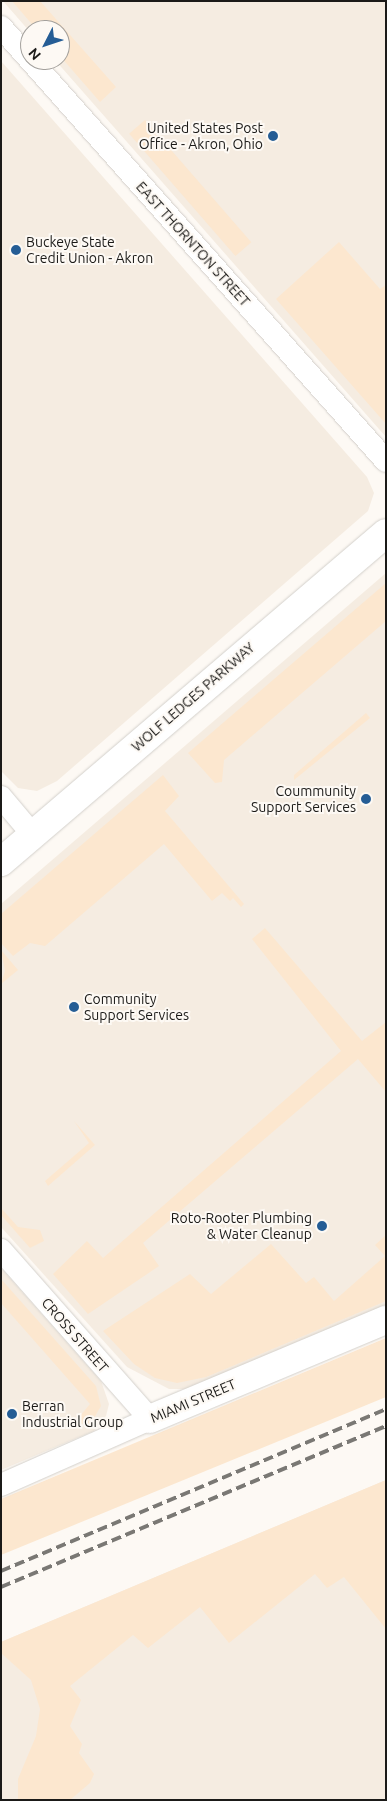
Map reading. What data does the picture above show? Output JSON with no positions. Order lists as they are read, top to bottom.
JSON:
{
  "streets": {
    "main road": ["WOLF LEDGES PARKWAY", "MIAMI STREET"],
    "street": ["EAST THORNTON STREET", "CROSS STREET"]
  },
  "crossings": [
    ["CROSS STREET", "MIAMI STREET"]
  ],
  "places": [
    "United States Post Office - Akron, Ohio",
    "Buckeye State Credit Union - Akron",
    "Coummunity Support Services",
    "Community Support Services",
    "Roto-Rooter Plumbing & Water Cleanup",
    "Berran Industrial Group"
  ],
  "north": "bottom left"
}
